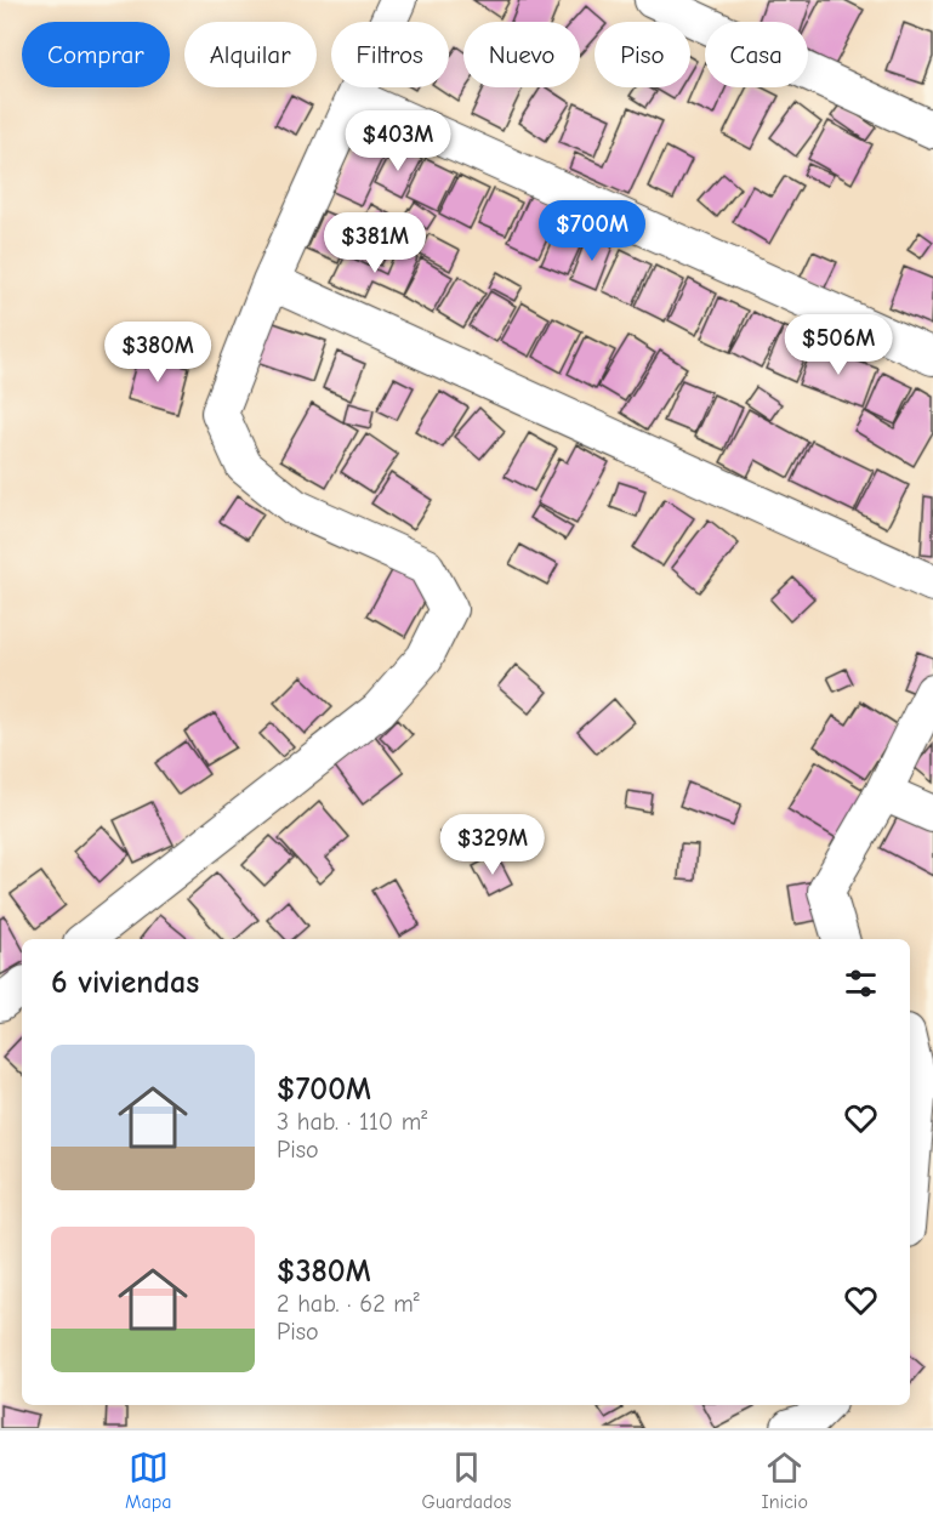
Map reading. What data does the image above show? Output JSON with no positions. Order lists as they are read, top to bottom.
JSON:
{
  "page": {
    "chip": [
      "Comprar",
      "Alquilar",
      "Filtros",
      "Nuevo",
      "Piso",
      "Casa"
    ],
    "price": [
      "$403M",
      "$700M",
      "$381M",
      "$506M",
      "$380M",
      "$329M"
    ],
    "heading": "6 viviendas",
    "list": [
      {
        "name": "$700M",
        "note": "3 hab. · 110 m² · Piso"
      },
      {
        "name": "$380M",
        "note": "2 hab. · 62 m² · Piso"
      }
    ],
    "tabs": ["Mapa", "Guardados", "Inicio"]
  }
}
